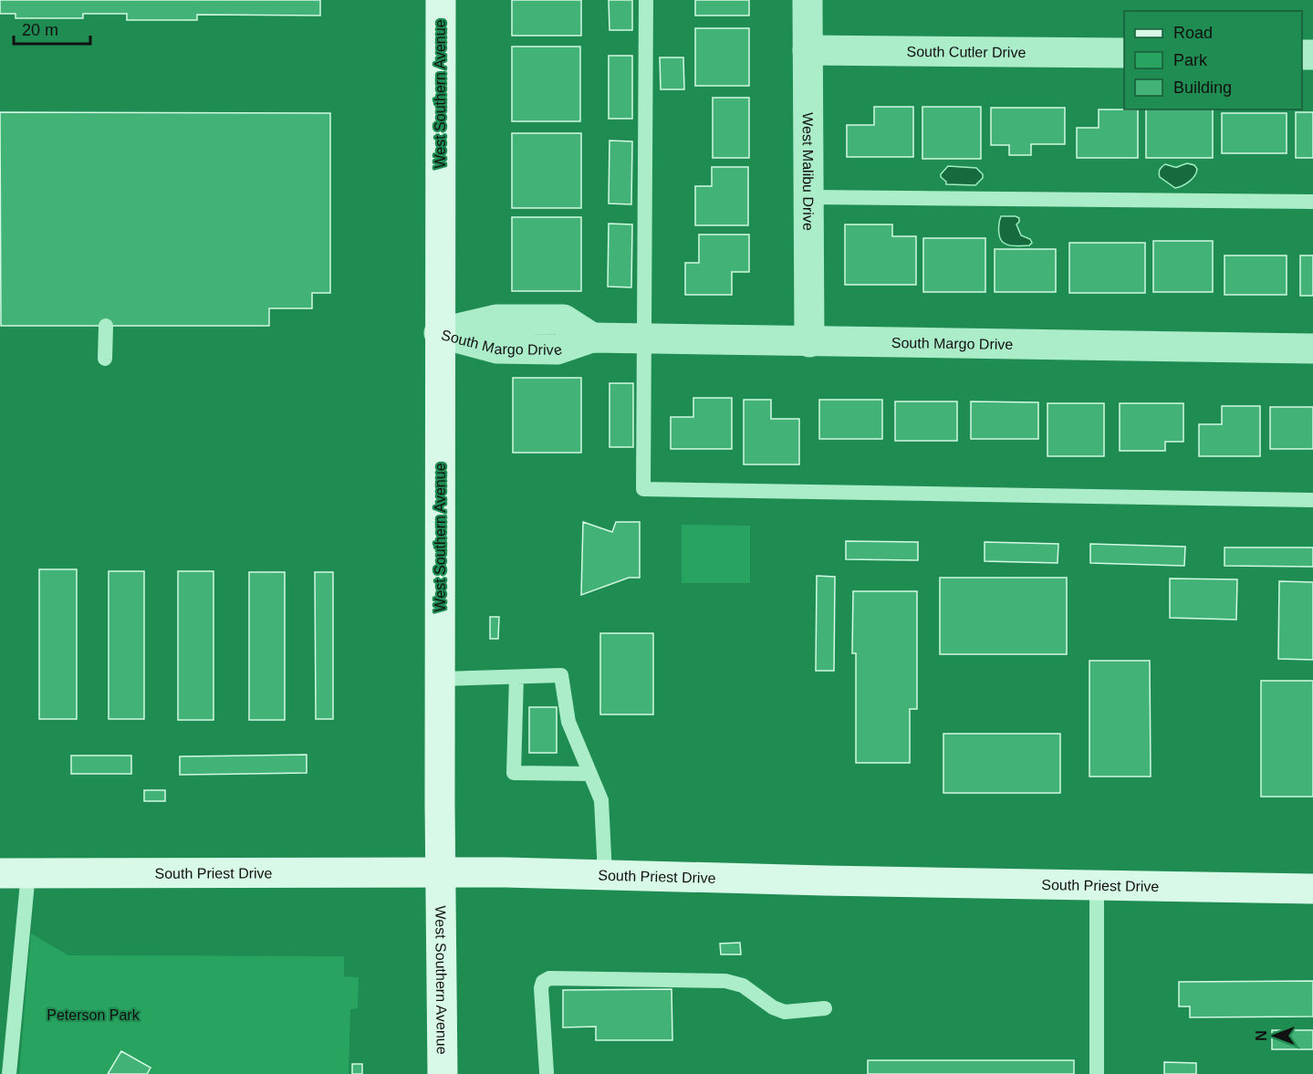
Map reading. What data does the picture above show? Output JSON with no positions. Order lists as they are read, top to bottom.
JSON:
{
  "streets": {
    "main road": ["West Southern Avenue", "South Priest Drive"],
    "street": ["South Cutler Drive", "West Malibu Drive", "South Margo Drive"]
  },
  "crossings": [
    ["South Cutler Drive", "West Malibu Drive"],
    ["West Southern Avenue", "South Margo Drive"],
    ["West Southern Avenue", "South Priest Drive"],
    ["West Malibu Drive", "South Margo Drive"]
  ],
  "parks": ["Peterson Park"],
  "legend": ["Road", "Park", "Building"],
  "scale_bar": "20 m",
  "north": "left"
}
